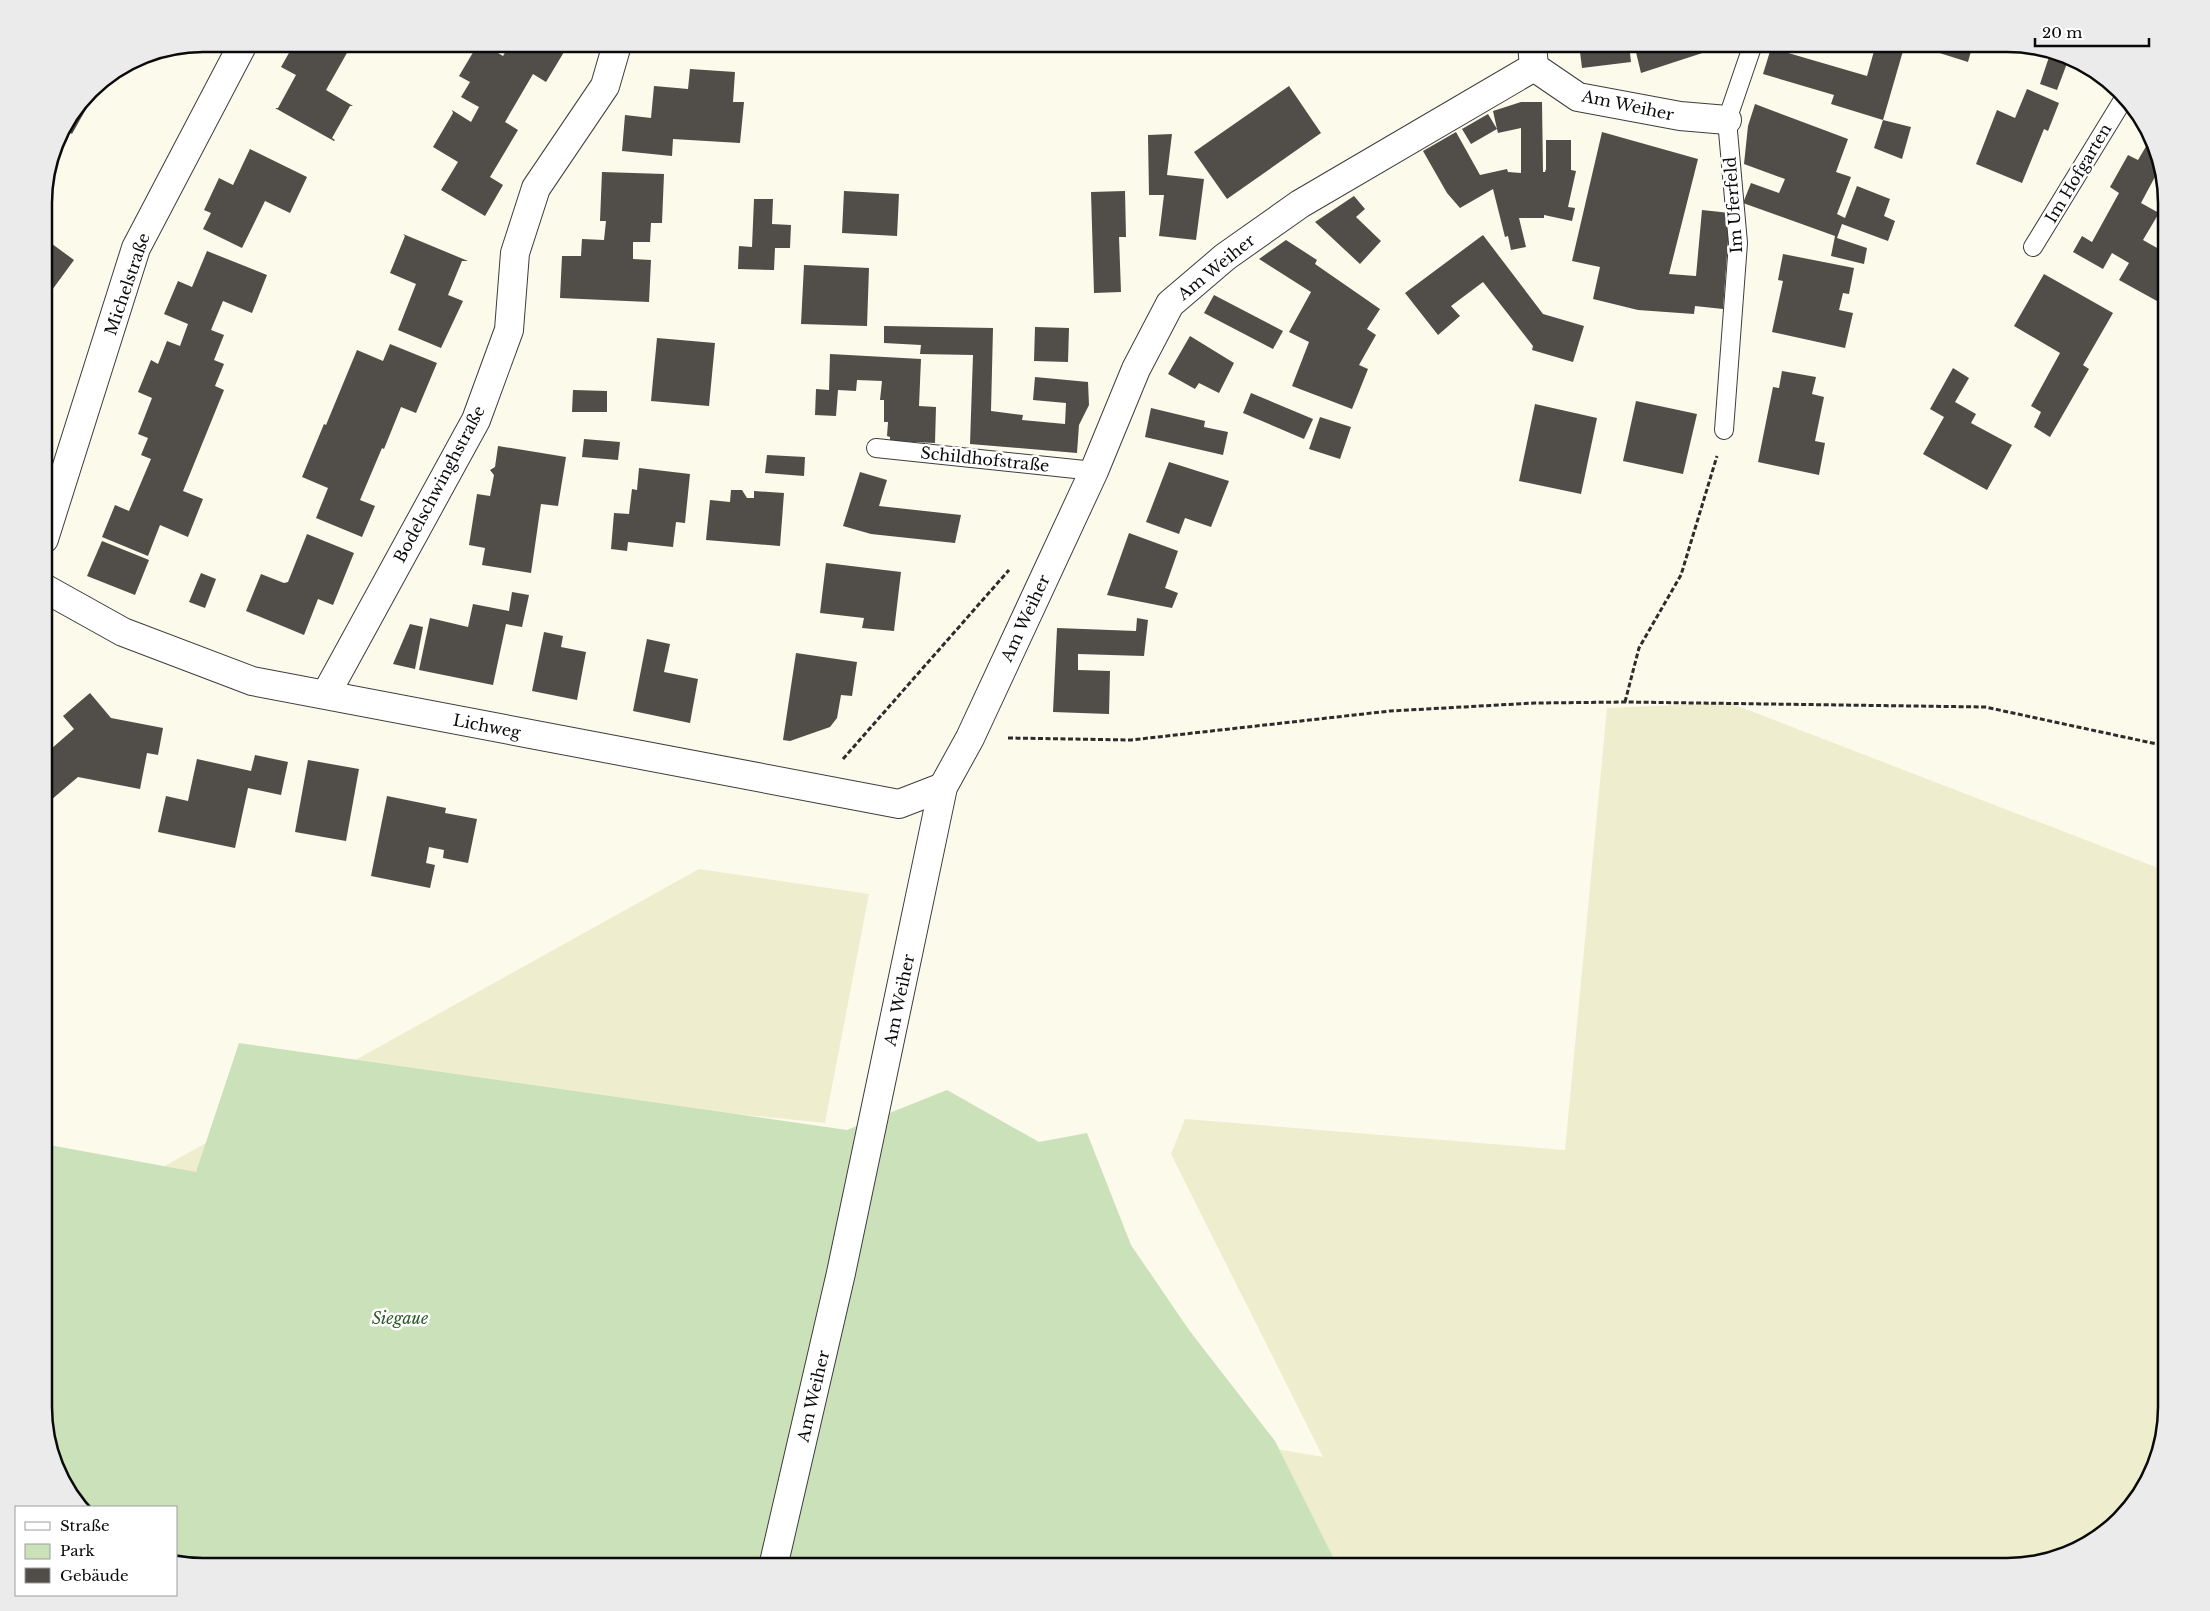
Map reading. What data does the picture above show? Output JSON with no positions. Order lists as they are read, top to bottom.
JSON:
{
  "streets": {
    "street": [
      "Am Weiher",
      "Michelstraße",
      "Bodelschwinghstraße",
      "Lichweg"
    ],
    "lane": ["Im Hofgarten", "Im Uferfeld", "Schildhofstraße"]
  },
  "crossings": [
    ["Am Weiher", "Im Uferfeld"],
    ["Am Weiher", "Schildhofstraße"],
    ["Am Weiher", "Lichweg"],
    ["Bodelschwinghstraße", "Lichweg"]
  ],
  "parks": ["Siegaue"],
  "legend": ["Straße", "Park", "Gebäude"],
  "scale_bar": "20 m"
}
